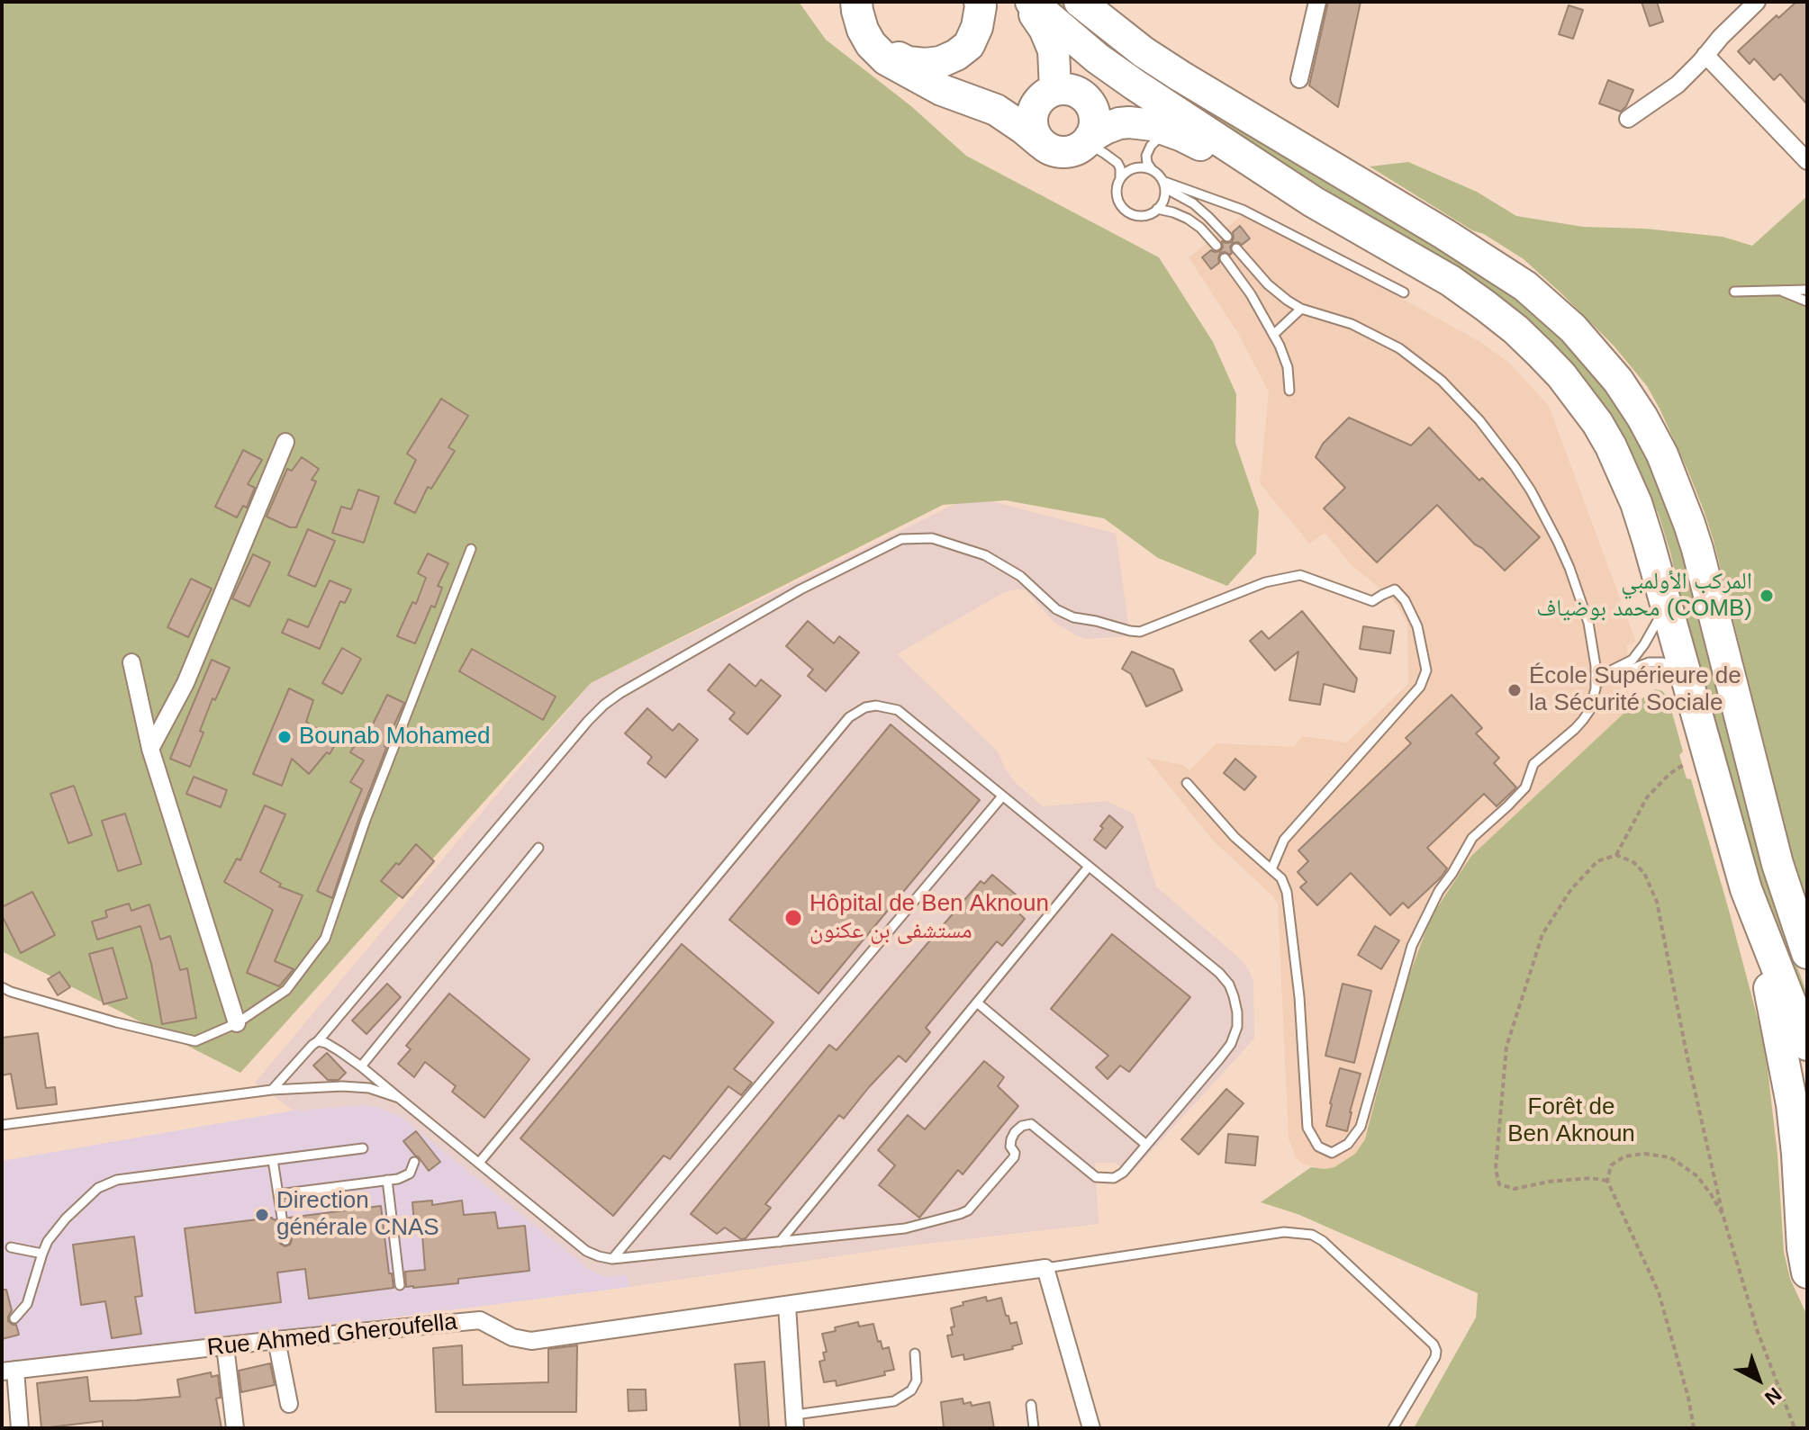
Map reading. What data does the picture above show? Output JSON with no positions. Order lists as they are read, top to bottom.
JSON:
{
  "streets": {
    "street": ["Rue Ahmed Gheroufella"]
  },
  "parks": ["Forêt de Ben Aknoun"],
  "places": [
    "المركب الأولمبي محمد بوضياف (COMB)",
    "École Supérieure de la Sécurité Sociale",
    "Bounab Mohamed",
    "Hôpital de Ben Aknoun مستشفى بن عكنون",
    "Direction générale CNAS"
  ],
  "north": "bottom right"
}
